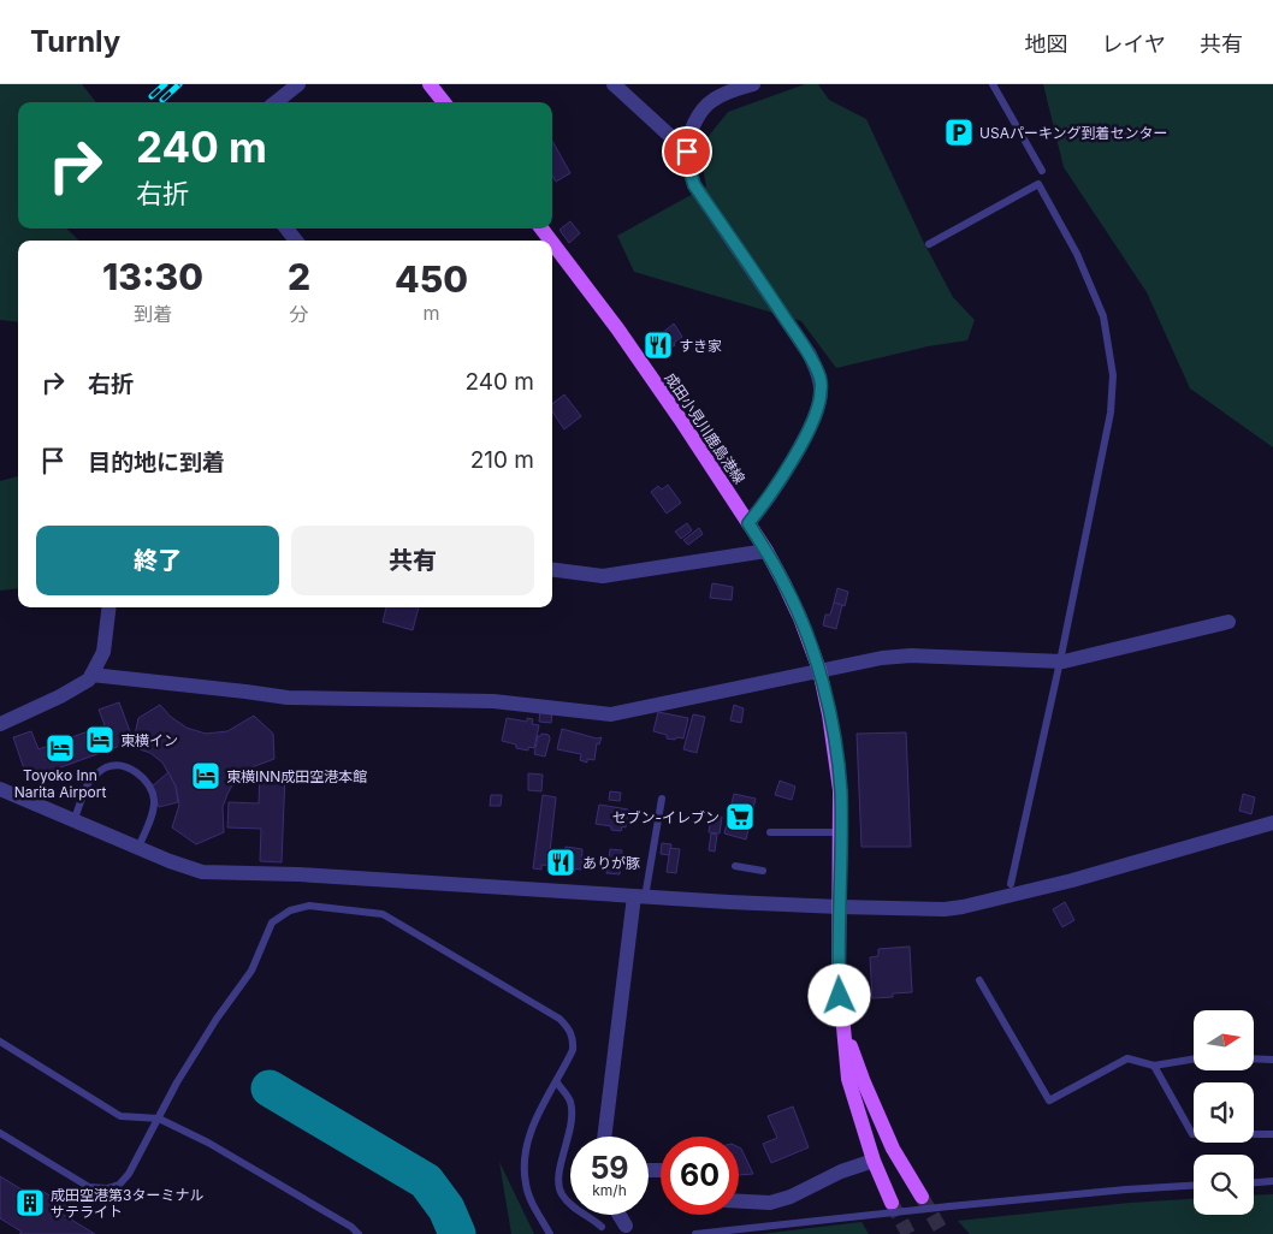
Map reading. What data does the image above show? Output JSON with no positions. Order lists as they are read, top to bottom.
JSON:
{
  "streets": {
    "main road": ["成田小見川鹿島港線"]
  },
  "places": {
    "parking": ["USAパーキング到着センター"],
    "restaurant": ["すき家", "ありが豚"],
    "hotel": ["東横イン", "Toyoko Inn Narita Airport", "東横INN成田空港本館"],
    "supermarket": ["セブン-イレブン"],
    "building": ["成田空港第3ターミナル サテライト"]
  },
  "north": "right",
  "page": {
    "header": "Turnly",
    "nav": ["地図", "レイヤ", "共有"],
    "turn": ["240 m", "右折"],
    "eta": [
      "13:30",
      "到着",
      "2",
      "分",
      "450",
      "m"
    ],
    "list": [
      {
        "name": "右折",
        "value": "240 m"
      },
      {
        "name": "目的地に到着",
        "value": "210 m"
      }
    ],
    "buttons": ["終了", "共有"],
    "speed": "59 km/h",
    "limit": "60"
  }
}
